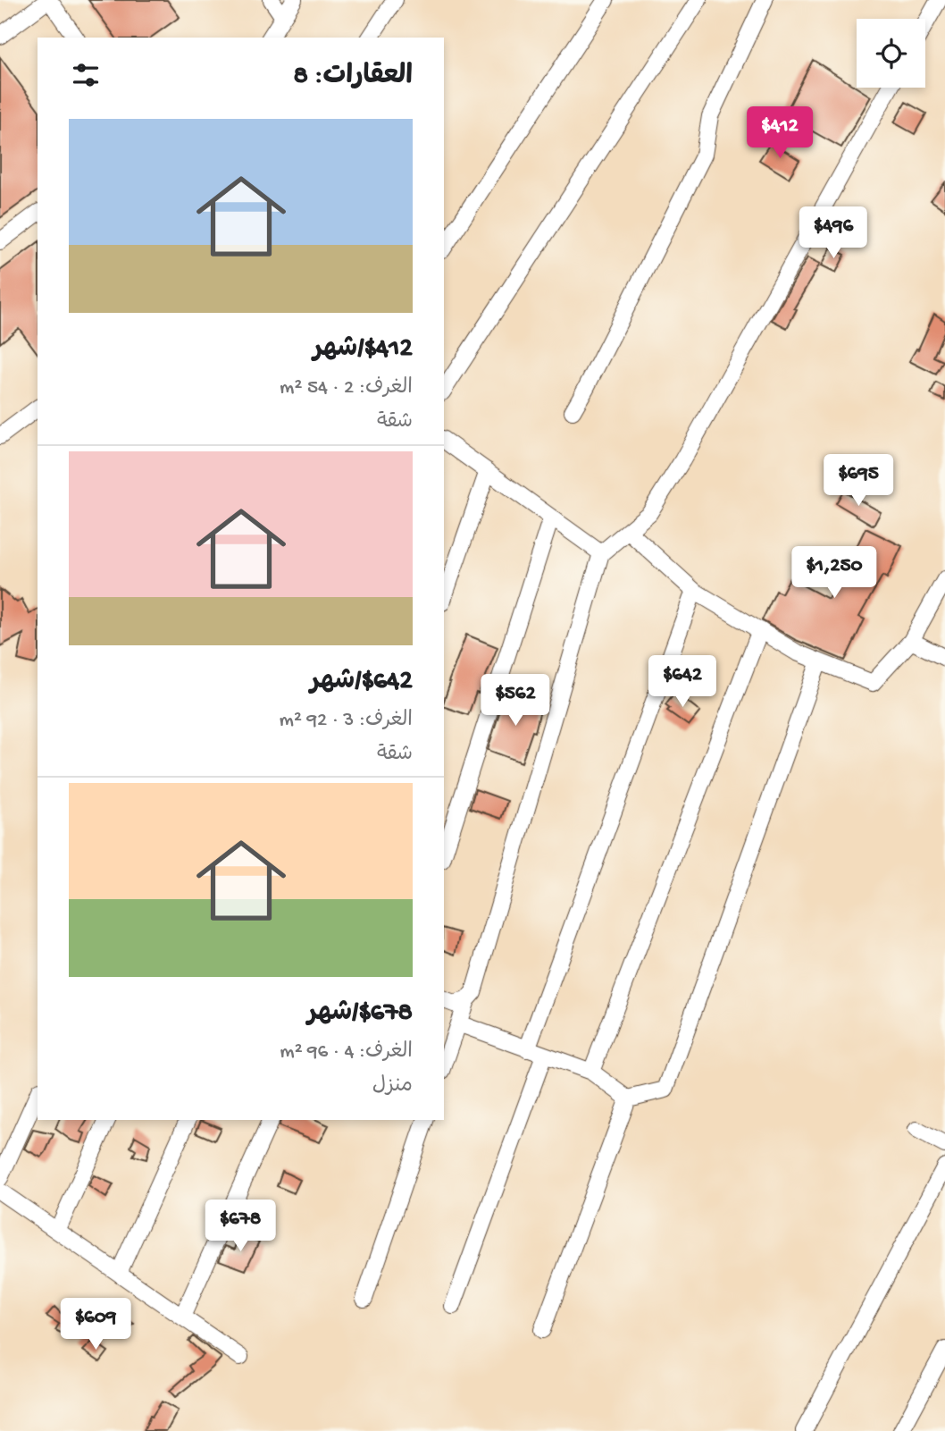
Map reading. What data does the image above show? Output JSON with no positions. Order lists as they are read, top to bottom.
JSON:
{
  "page": {
    "heading": "العقارات: 8",
    "price": [
      "$412",
      "$496",
      "$695",
      "$1,250",
      "$642",
      "$562",
      "$678",
      "$609"
    ],
    "list": [
      {
        "name": "$412/شهر",
        "note": "الغرف: 2 · 54 m² · شقة"
      },
      {
        "name": "$642/شهر",
        "note": "الغرف: 3 · 92 m² · شقة"
      },
      {
        "name": "$678/شهر",
        "note": "الغرف: 4 · 96 m² · منزل"
      }
    ]
  }
}
